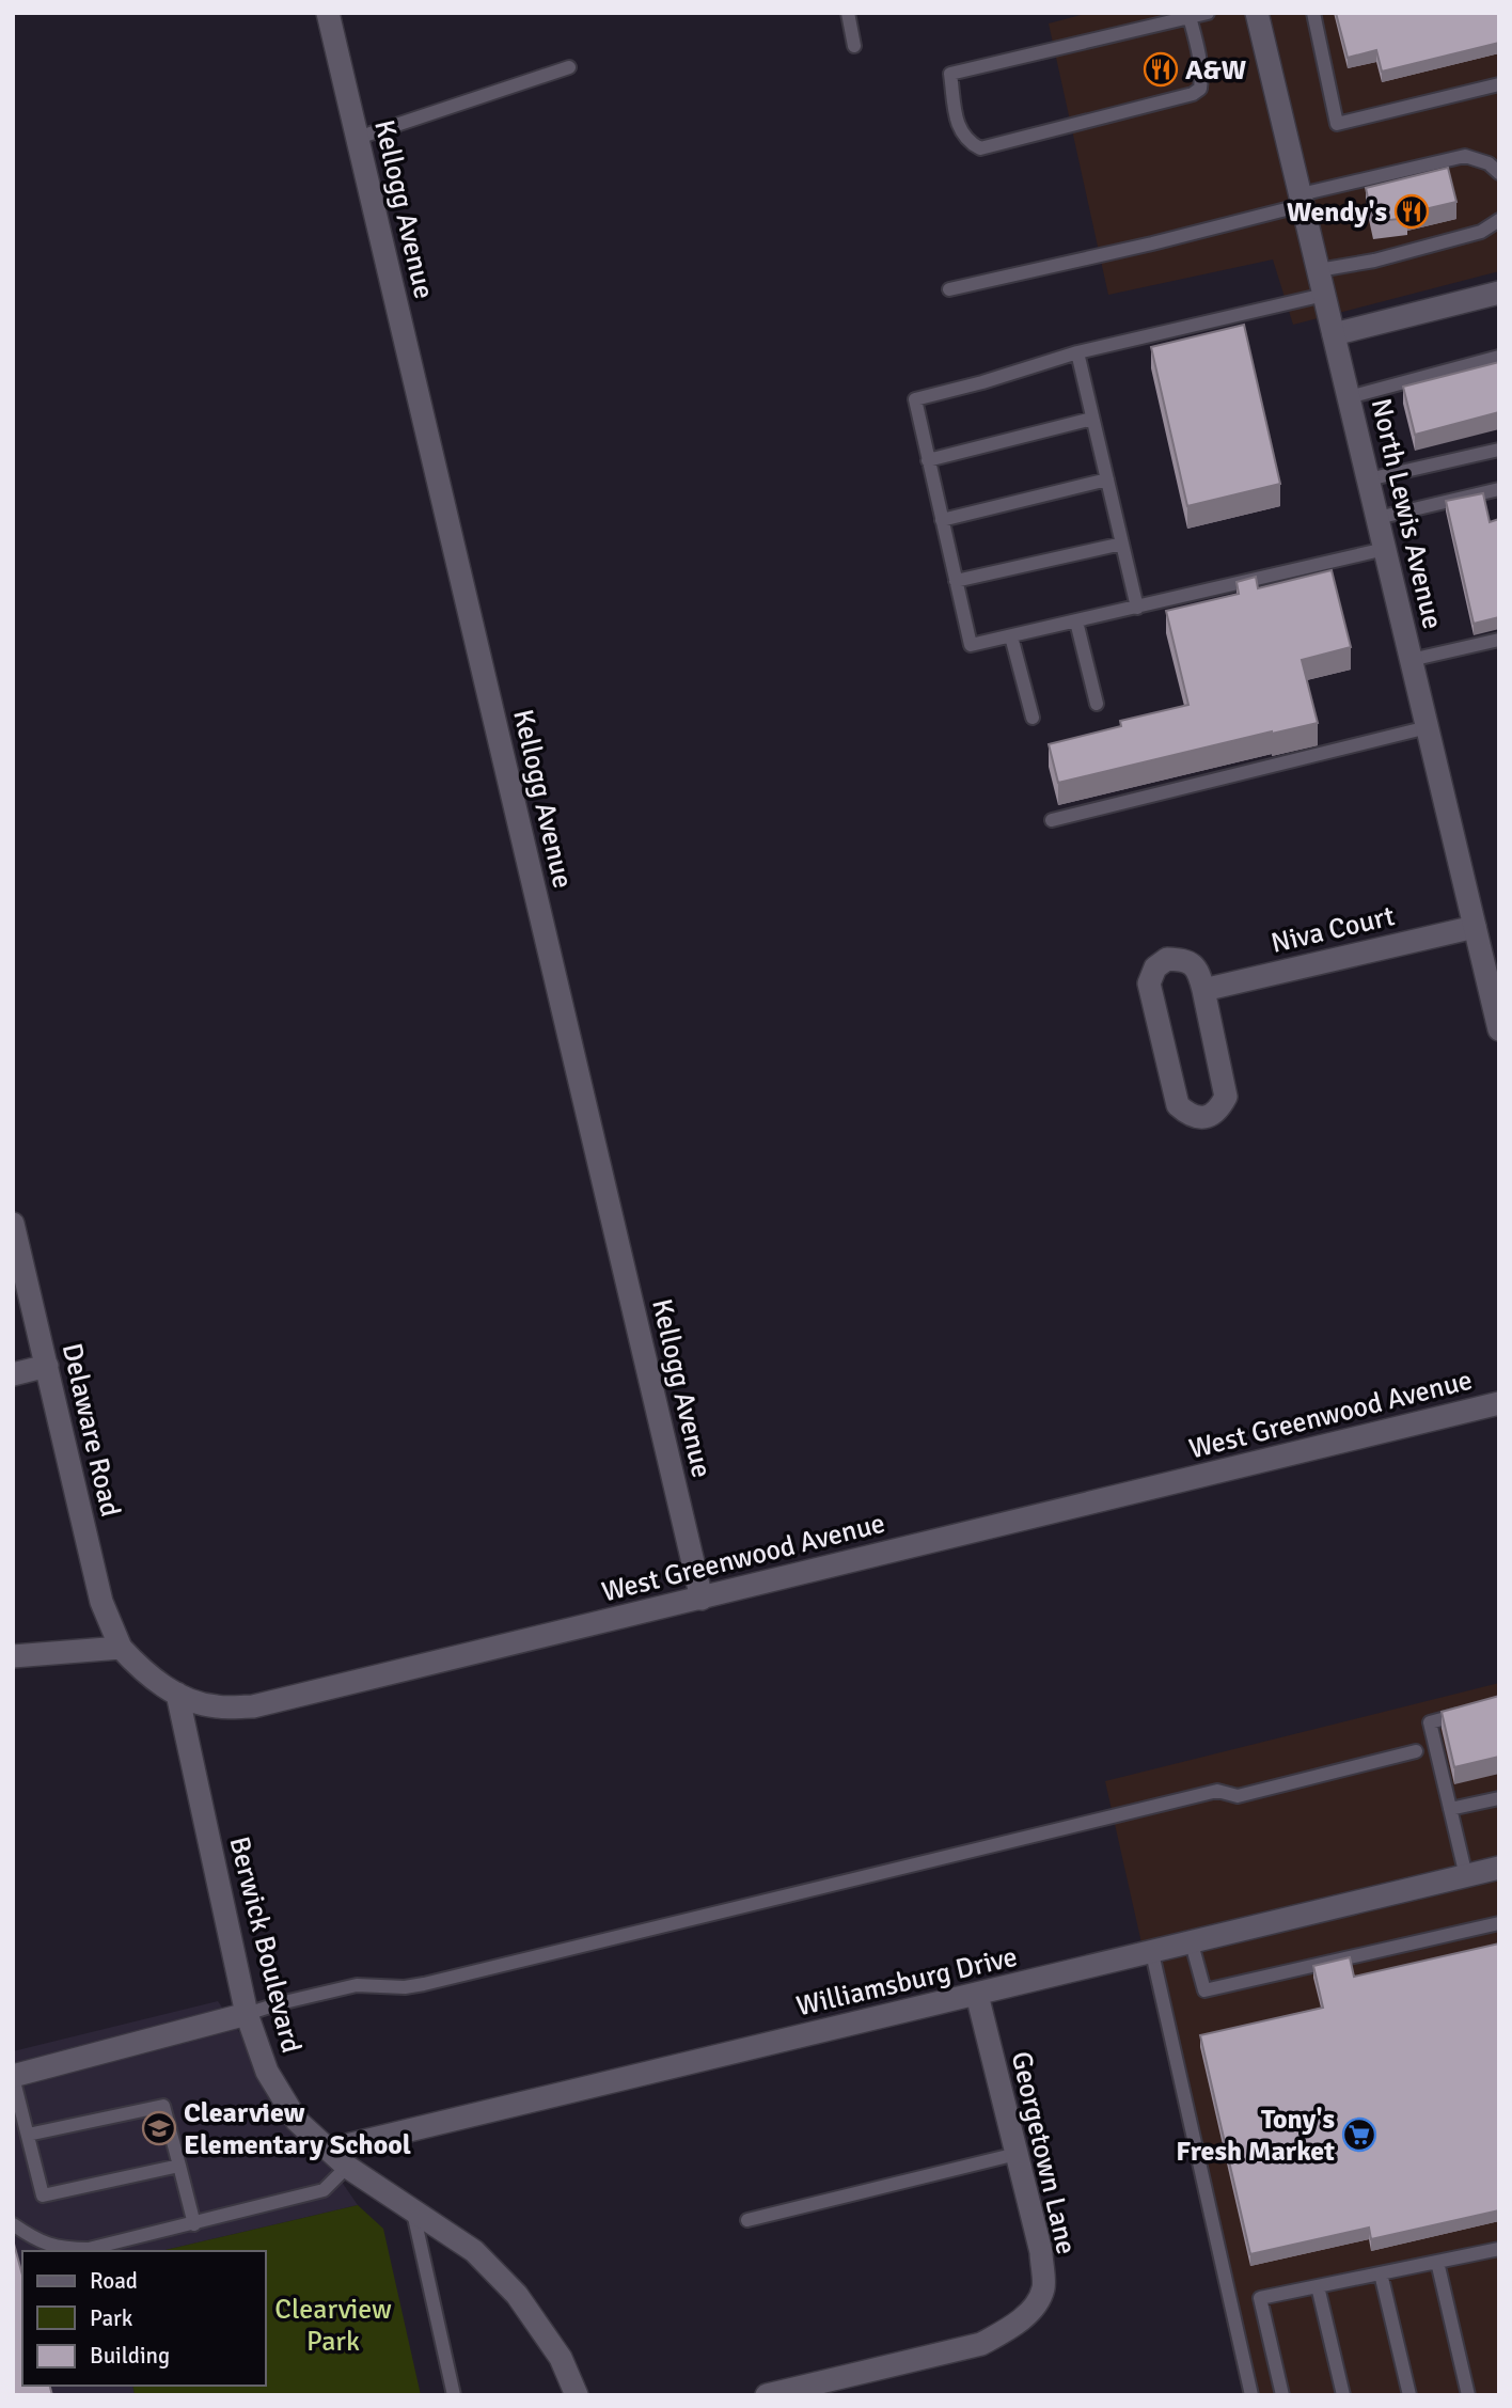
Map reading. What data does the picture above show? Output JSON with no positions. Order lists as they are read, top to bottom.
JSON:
{
  "streets": {
    "street": [
      "Kellogg Avenue",
      "North Lewis Avenue",
      "Niva Court",
      "West Greenwood Avenue",
      "Delaware Road",
      "Berwick Boulevard",
      "Williamsburg Drive",
      "Georgetown Lane"
    ]
  },
  "crossings": [
    ["Kellogg Avenue", "West Greenwood Avenue"],
    ["North Lewis Avenue", "Niva Court"],
    ["West Greenwood Avenue", "Delaware Road"],
    ["West Greenwood Avenue", "Berwick Boulevard"],
    ["Berwick Boulevard", "Williamsburg Drive"],
    ["Williamsburg Drive", "Georgetown Lane"]
  ],
  "parks": ["Clearview Park"],
  "places": {
    "restaurant": ["A&W", "Wendy's"],
    "school or university": ["Clearview Elementary School"],
    "supermarket": ["Tony's Fresh Market"]
  },
  "legend": ["Road", "Park", "Building"]
}
